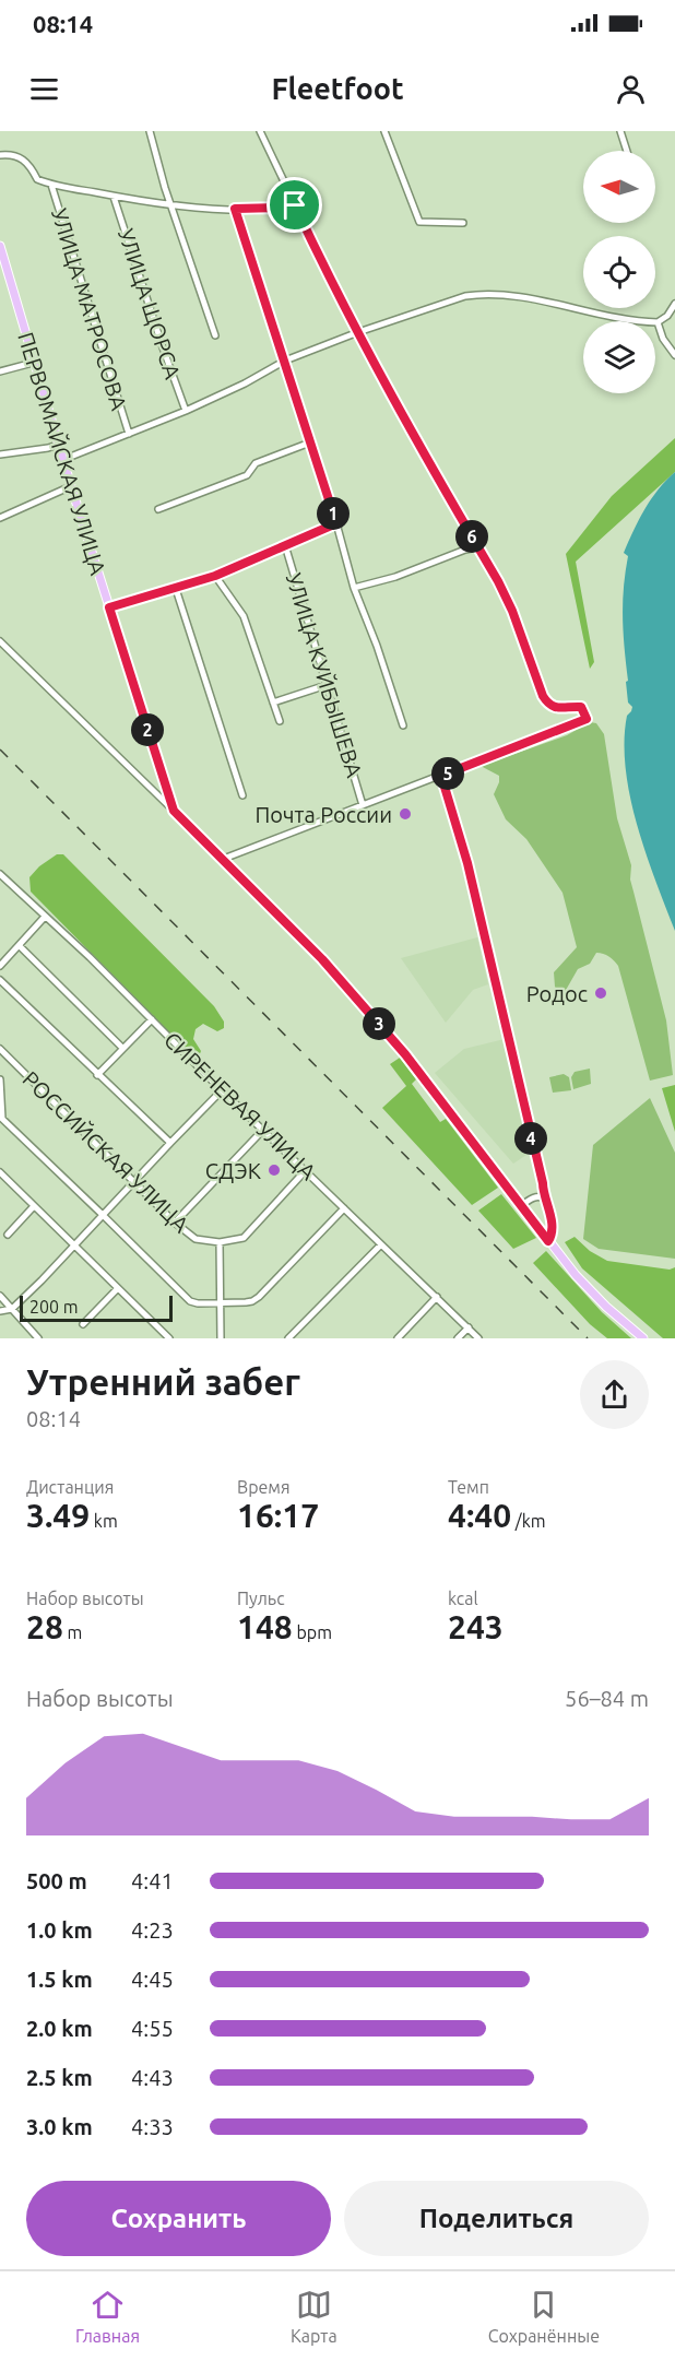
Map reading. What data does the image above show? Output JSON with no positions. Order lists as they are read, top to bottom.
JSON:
{
  "streets": {
    "main road": ["ПЕРВОМАЙСКАЯ УЛИЦА"],
    "street": [
      "УЛИЦА ЩОРСА",
      "УЛИЦА МАТРОСОВА",
      "УЛИЦА КУЙБЫШЕВА",
      "СИРЕНЕВАЯ УЛИЦА",
      "РОССИЙСКАЯ УЛИЦА"
    ]
  },
  "places": ["Почта России", "Родос", "СДЭК"],
  "scale_bar": "200 m",
  "north": "left",
  "page": {
    "status": "08:14",
    "header": "Fleetfoot",
    "pins": [
      "1",
      "6",
      "2",
      "5",
      "3",
      "4"
    ],
    "scale": "200 m",
    "heading": ["Утренний забег", "08:14"],
    "stats": [
      ["Дистанция", "3.49 km"],
      ["Время", "16:17"],
      ["Темп", "4:40 /km"],
      ["Набор высоты", "28 m"],
      ["Пульс", "148 bpm"],
      ["kcal", "243"]
    ],
    "chart": ["Набор высоты", "56–84 m"],
    "list": [
      {
        "name": "500 m",
        "note": "4:41"
      },
      {
        "name": "1.0 km",
        "note": "4:23"
      },
      {
        "name": "1.5 km",
        "note": "4:45"
      },
      {
        "name": "2.0 km",
        "note": "4:55"
      },
      {
        "name": "2.5 km",
        "note": "4:43"
      },
      {
        "name": "3.0 km",
        "note": "4:33"
      }
    ],
    "buttons": ["Сохранить", "Поделиться"],
    "tabs": ["Главная", "Карта", "Сохранённые"]
  }
}
